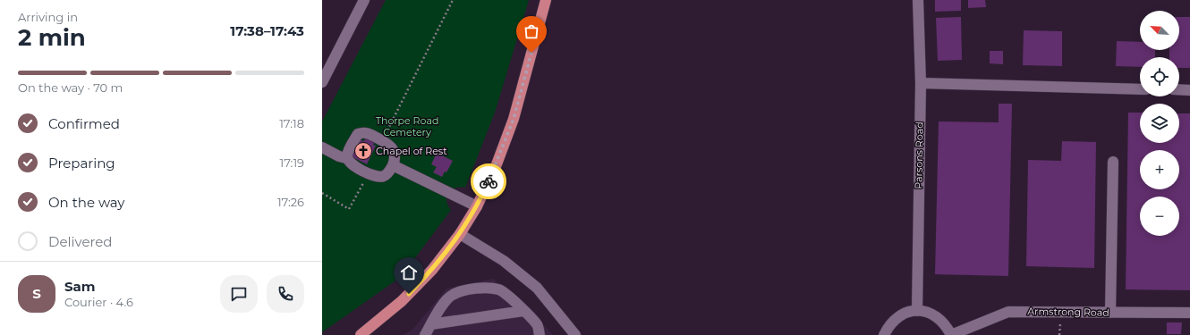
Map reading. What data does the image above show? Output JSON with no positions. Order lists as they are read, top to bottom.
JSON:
{
  "streets": {
    "street": ["Parsons Road", "Armstrong Road"]
  },
  "crossings": [
    ["Parsons Road", "Armstrong Road"]
  ],
  "parks": ["Thorpe Road Cemetery"],
  "places": {
    "church": ["Chapel of Rest"]
  },
  "north": "top left",
  "page": {
    "heading": ["2 min", "Arriving in", "17:38–17:43"],
    "panel": ["Sam", "Courier · 4.6"],
    "map_buttons": ["+", "−"],
    "bar": "On the way · 70 m",
    "list": [
      ["Confirmed", "17:18"],
      ["Preparing", "17:19"],
      ["On the way", "17:26"],
      "Delivered"
    ],
    "round": "S"
  }
}
